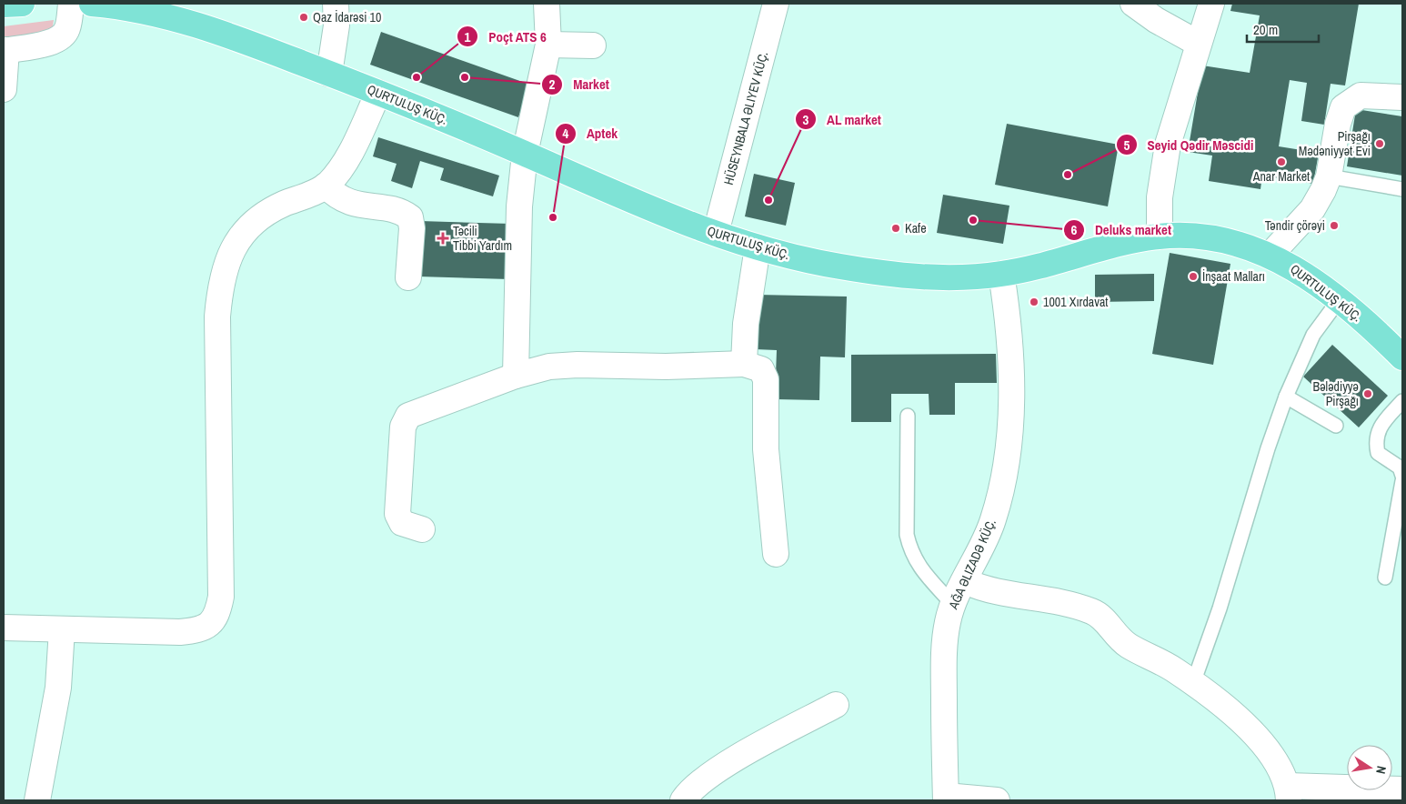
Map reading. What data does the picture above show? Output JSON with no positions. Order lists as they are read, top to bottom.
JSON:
{
  "streets": {
    "main road": ["QURTULUŞ KÜÇ."],
    "street": ["HÜSEYNBALA ƏLIYEV KÜÇ.", "AĞA ƏLIZADƏ KÜÇ."]
  },
  "crossings": [
    ["QURTULUŞ KÜÇ.", "HÜSEYNBALA ƏLIYEV KÜÇ."],
    ["QURTULUŞ KÜÇ.", "AĞA ƏLIZADƏ KÜÇ."]
  ],
  "places": {
    "other": [
      "Qaz İdarəsi 10",
      "Poçt ATS 6",
      "Market",
      "Pirşağı Mədəniyyət Evi",
      "Anar Market",
      "Seyid Qədir Məscidi",
      "AL market",
      "Aptek",
      "Deluks market",
      "Təndir çörəyi",
      "Kafe",
      "İnşaat Malları",
      "1001 Xırdavat",
      "Bələdiyyə Pirşağı"
    ],
    "health": ["Təcili Tibbi Yardım"]
  },
  "scale_bar": "20 m",
  "north": "right"
}
